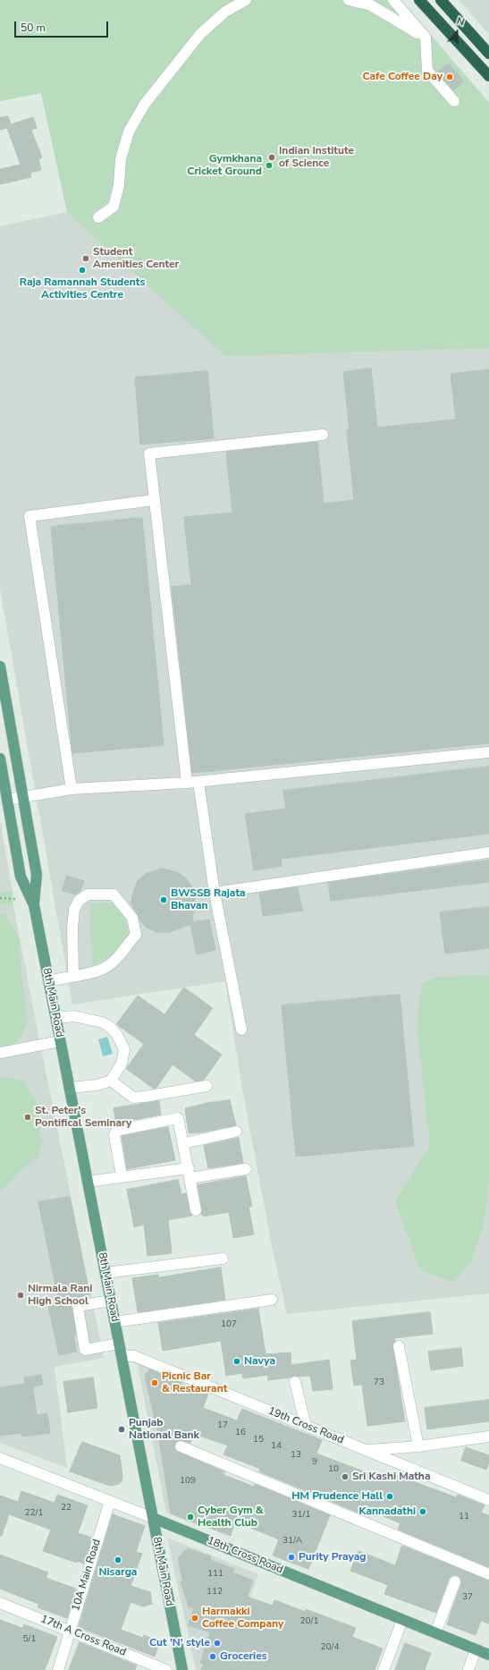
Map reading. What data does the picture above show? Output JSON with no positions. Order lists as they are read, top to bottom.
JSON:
{
  "streets": {
    "main road": ["8th Main Road", "18th Cross Road"],
    "street": ["19th Cross Road", "10A Main Road", "17th A Cross Road"]
  },
  "crossings": [
    ["8th Main Road", "19th Cross Road"],
    ["8th Main Road", "18th Cross Road"],
    ["18th Cross Road", "10A Main Road"],
    ["10A Main Road", "17th A Cross Road"]
  ],
  "places": [
    "Cafe Coffee Day",
    "Indian Institute of Science",
    "Gymkhana Cricket Ground",
    "Student Amenities Center",
    "Raja Ramannah Students Activities Centre",
    "BWSSB Rajata Bhavan",
    "St. Peter's Pontifical Seminary",
    "Nirmala Rani High School",
    "Navya",
    "Picnic Bar & Restaurant",
    "Punjab National Bank",
    "Sri Kashi Matha",
    "HM Prudence Hall",
    "Kannadathi",
    "Cyber Gym & Health Club",
    "Purity Prayag",
    "Nisarga",
    "Harmakki Coffee Company",
    "Cut 'N' style",
    "Groceries"
  ],
  "house_numbers": [
    "107",
    "73",
    "17",
    "16",
    "15",
    "14",
    "13",
    "9",
    "10",
    "109",
    "22",
    "22/1",
    "31/1",
    "11",
    "31/A",
    "111",
    "112",
    "37",
    "20/1",
    "5/1",
    "20/4"
  ],
  "scale_bar": "50 m",
  "north": "top"
}
